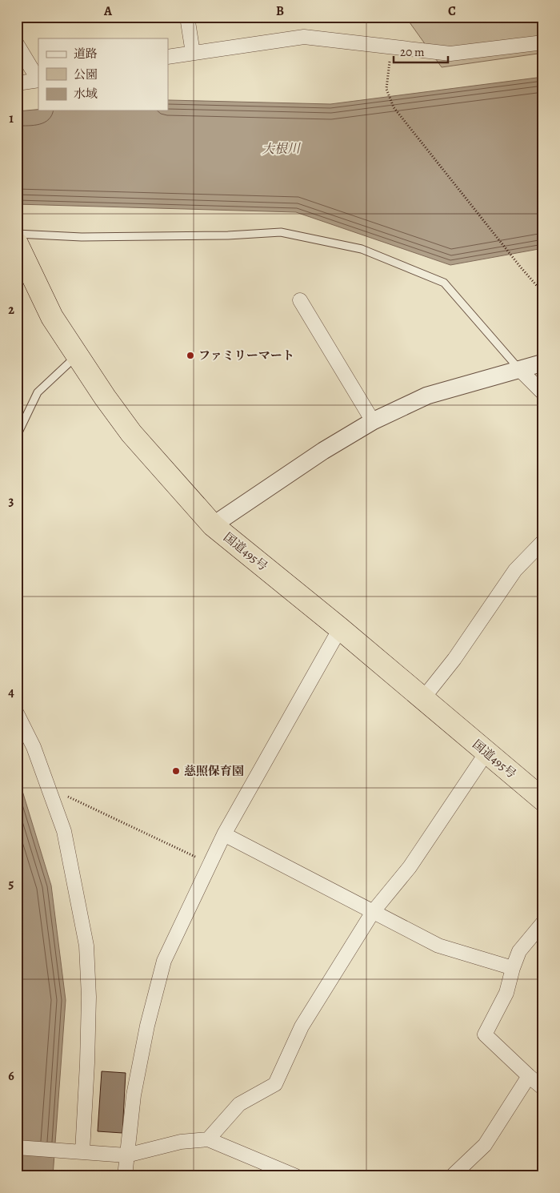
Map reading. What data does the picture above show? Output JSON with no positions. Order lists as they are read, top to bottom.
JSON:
{
  "streets": {
    "highway": ["国道495号"]
  },
  "water": ["大根川"],
  "places": ["ファミリーマート", "慈照保育園"],
  "legend": ["道路", "公園", "水域"],
  "scale_bar": "20 m",
  "grid": {
    "columns": ["A", "B", "C"],
    "rows": [
      "1",
      "2",
      "3",
      "4",
      "5",
      "6"
    ]
  }
}
